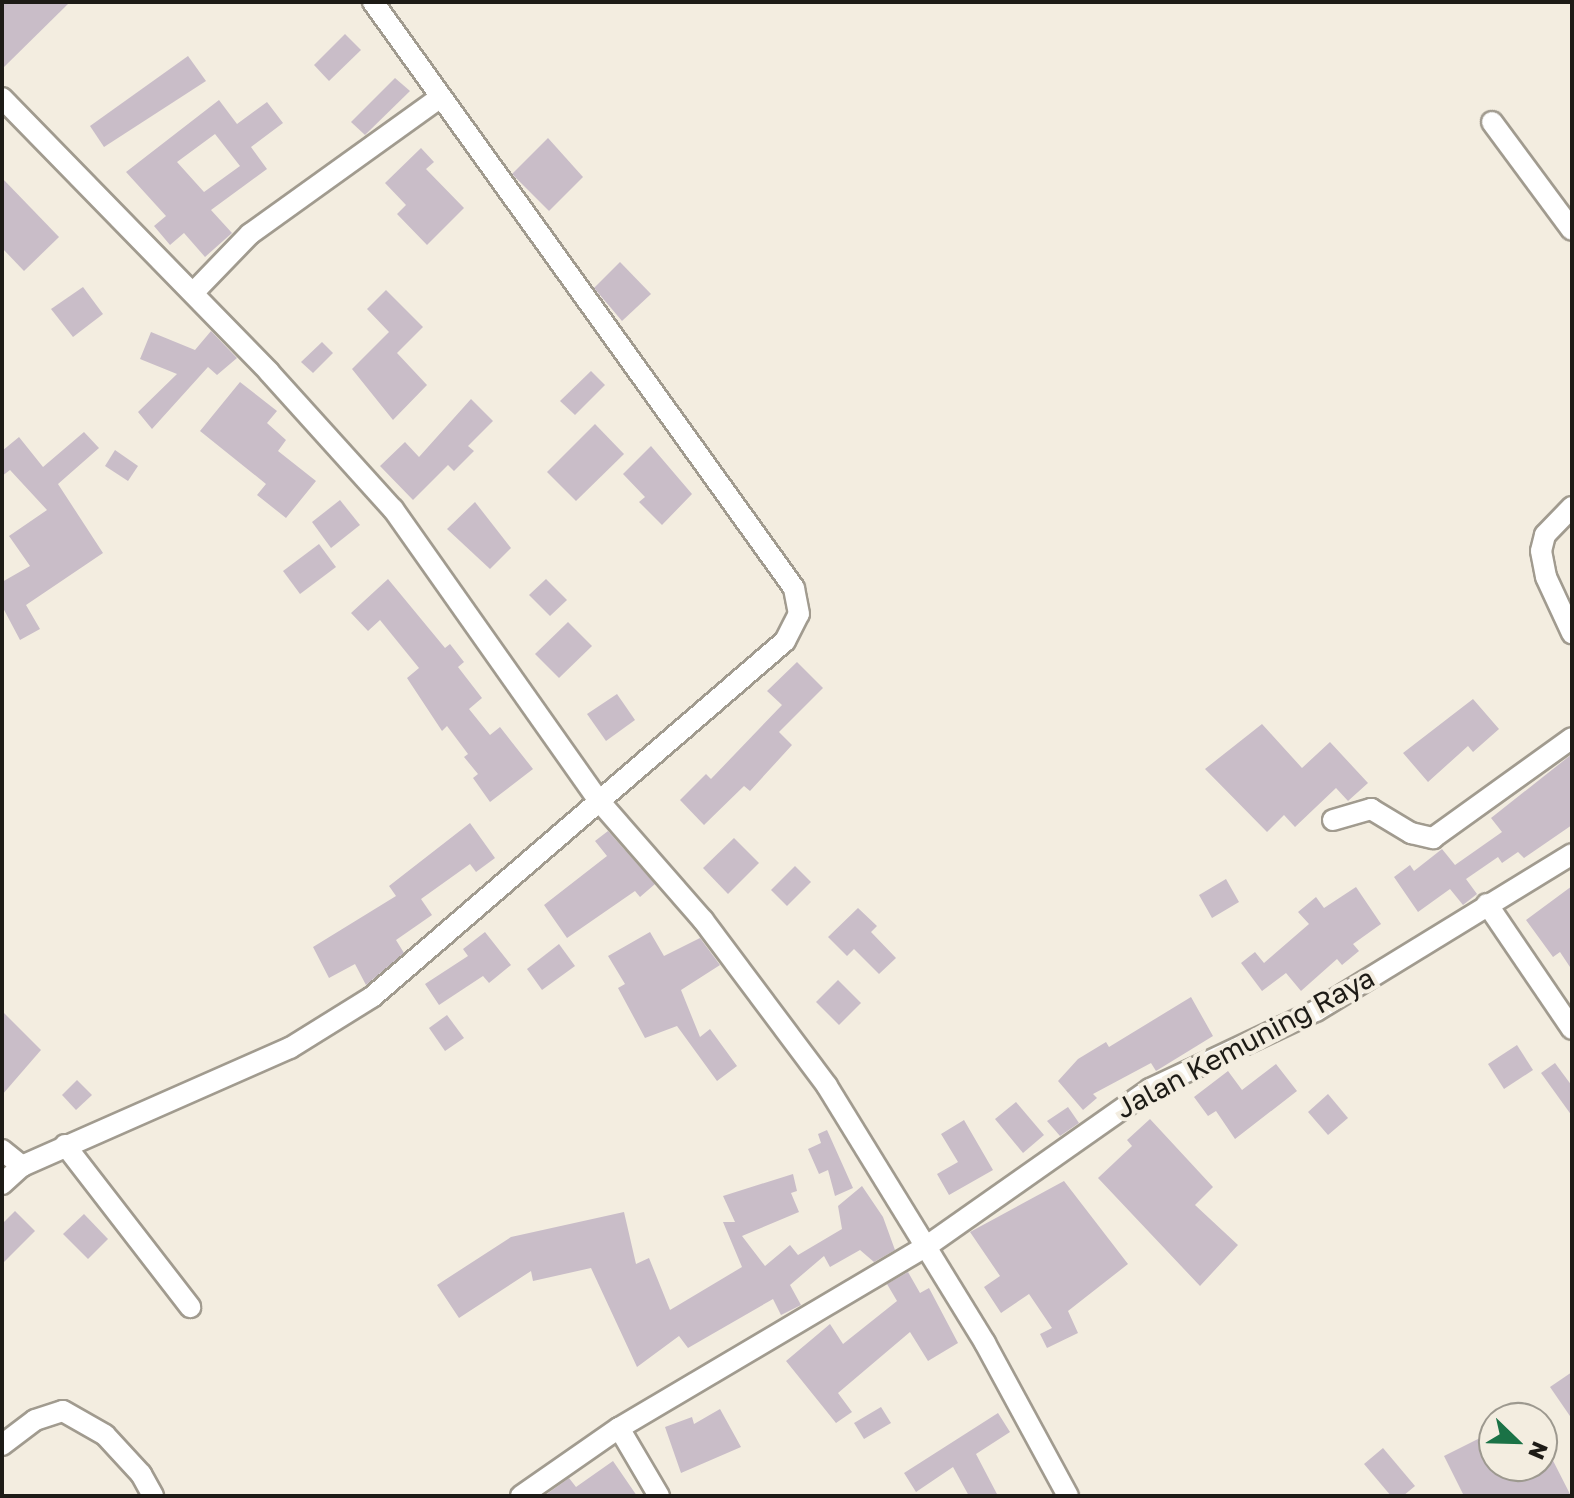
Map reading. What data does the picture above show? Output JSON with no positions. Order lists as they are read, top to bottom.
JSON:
{
  "streets": {
    "street": ["Jalan Kemuning Raya"]
  },
  "north": "bottom right"
}
